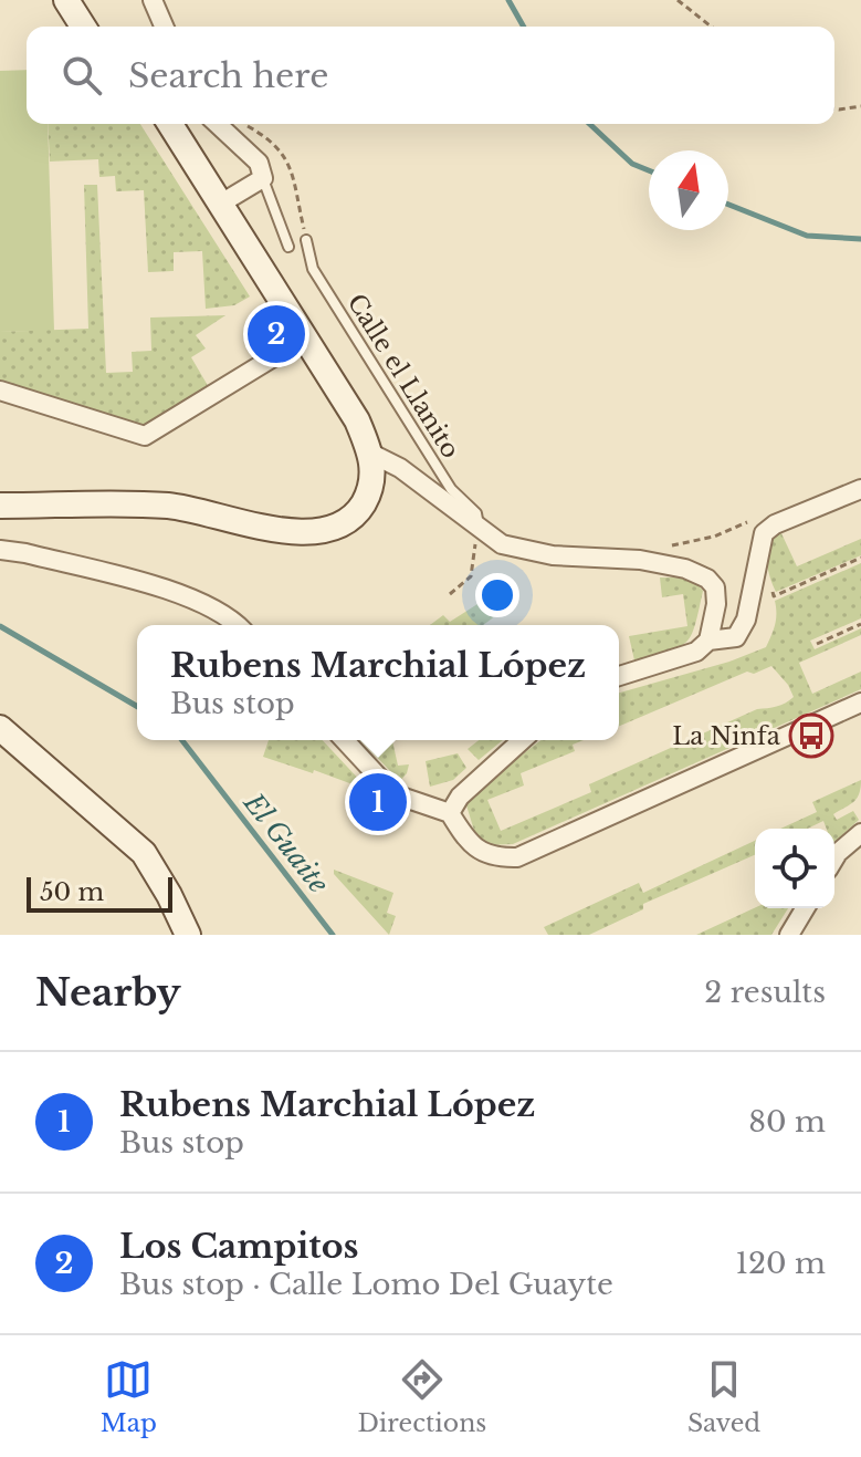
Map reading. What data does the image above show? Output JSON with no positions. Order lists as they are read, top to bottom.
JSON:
{
  "streets": {
    "lane": ["Calle el Llanito"]
  },
  "water": ["El Guaite"],
  "places": {
    "bus stop": ["La Ninfa"]
  },
  "scale_bar": "50 m",
  "north": "top",
  "page": {
    "search": "Search here",
    "pins": ["2", "1"],
    "popup": ["Rubens Marchial López", "Bus stop"],
    "scale": "50 m",
    "heading": ["Nearby", "2 results"],
    "list": [
      {
        "mark": "1",
        "name": "Rubens Marchial López",
        "note": "Bus stop",
        "value": "80 m"
      },
      {
        "mark": "2",
        "name": "Los Campitos",
        "note": "Bus stop · Calle Lomo Del Guayte",
        "value": "120 m"
      }
    ],
    "nav": ["Map", "Directions", "Saved"]
  }
}
